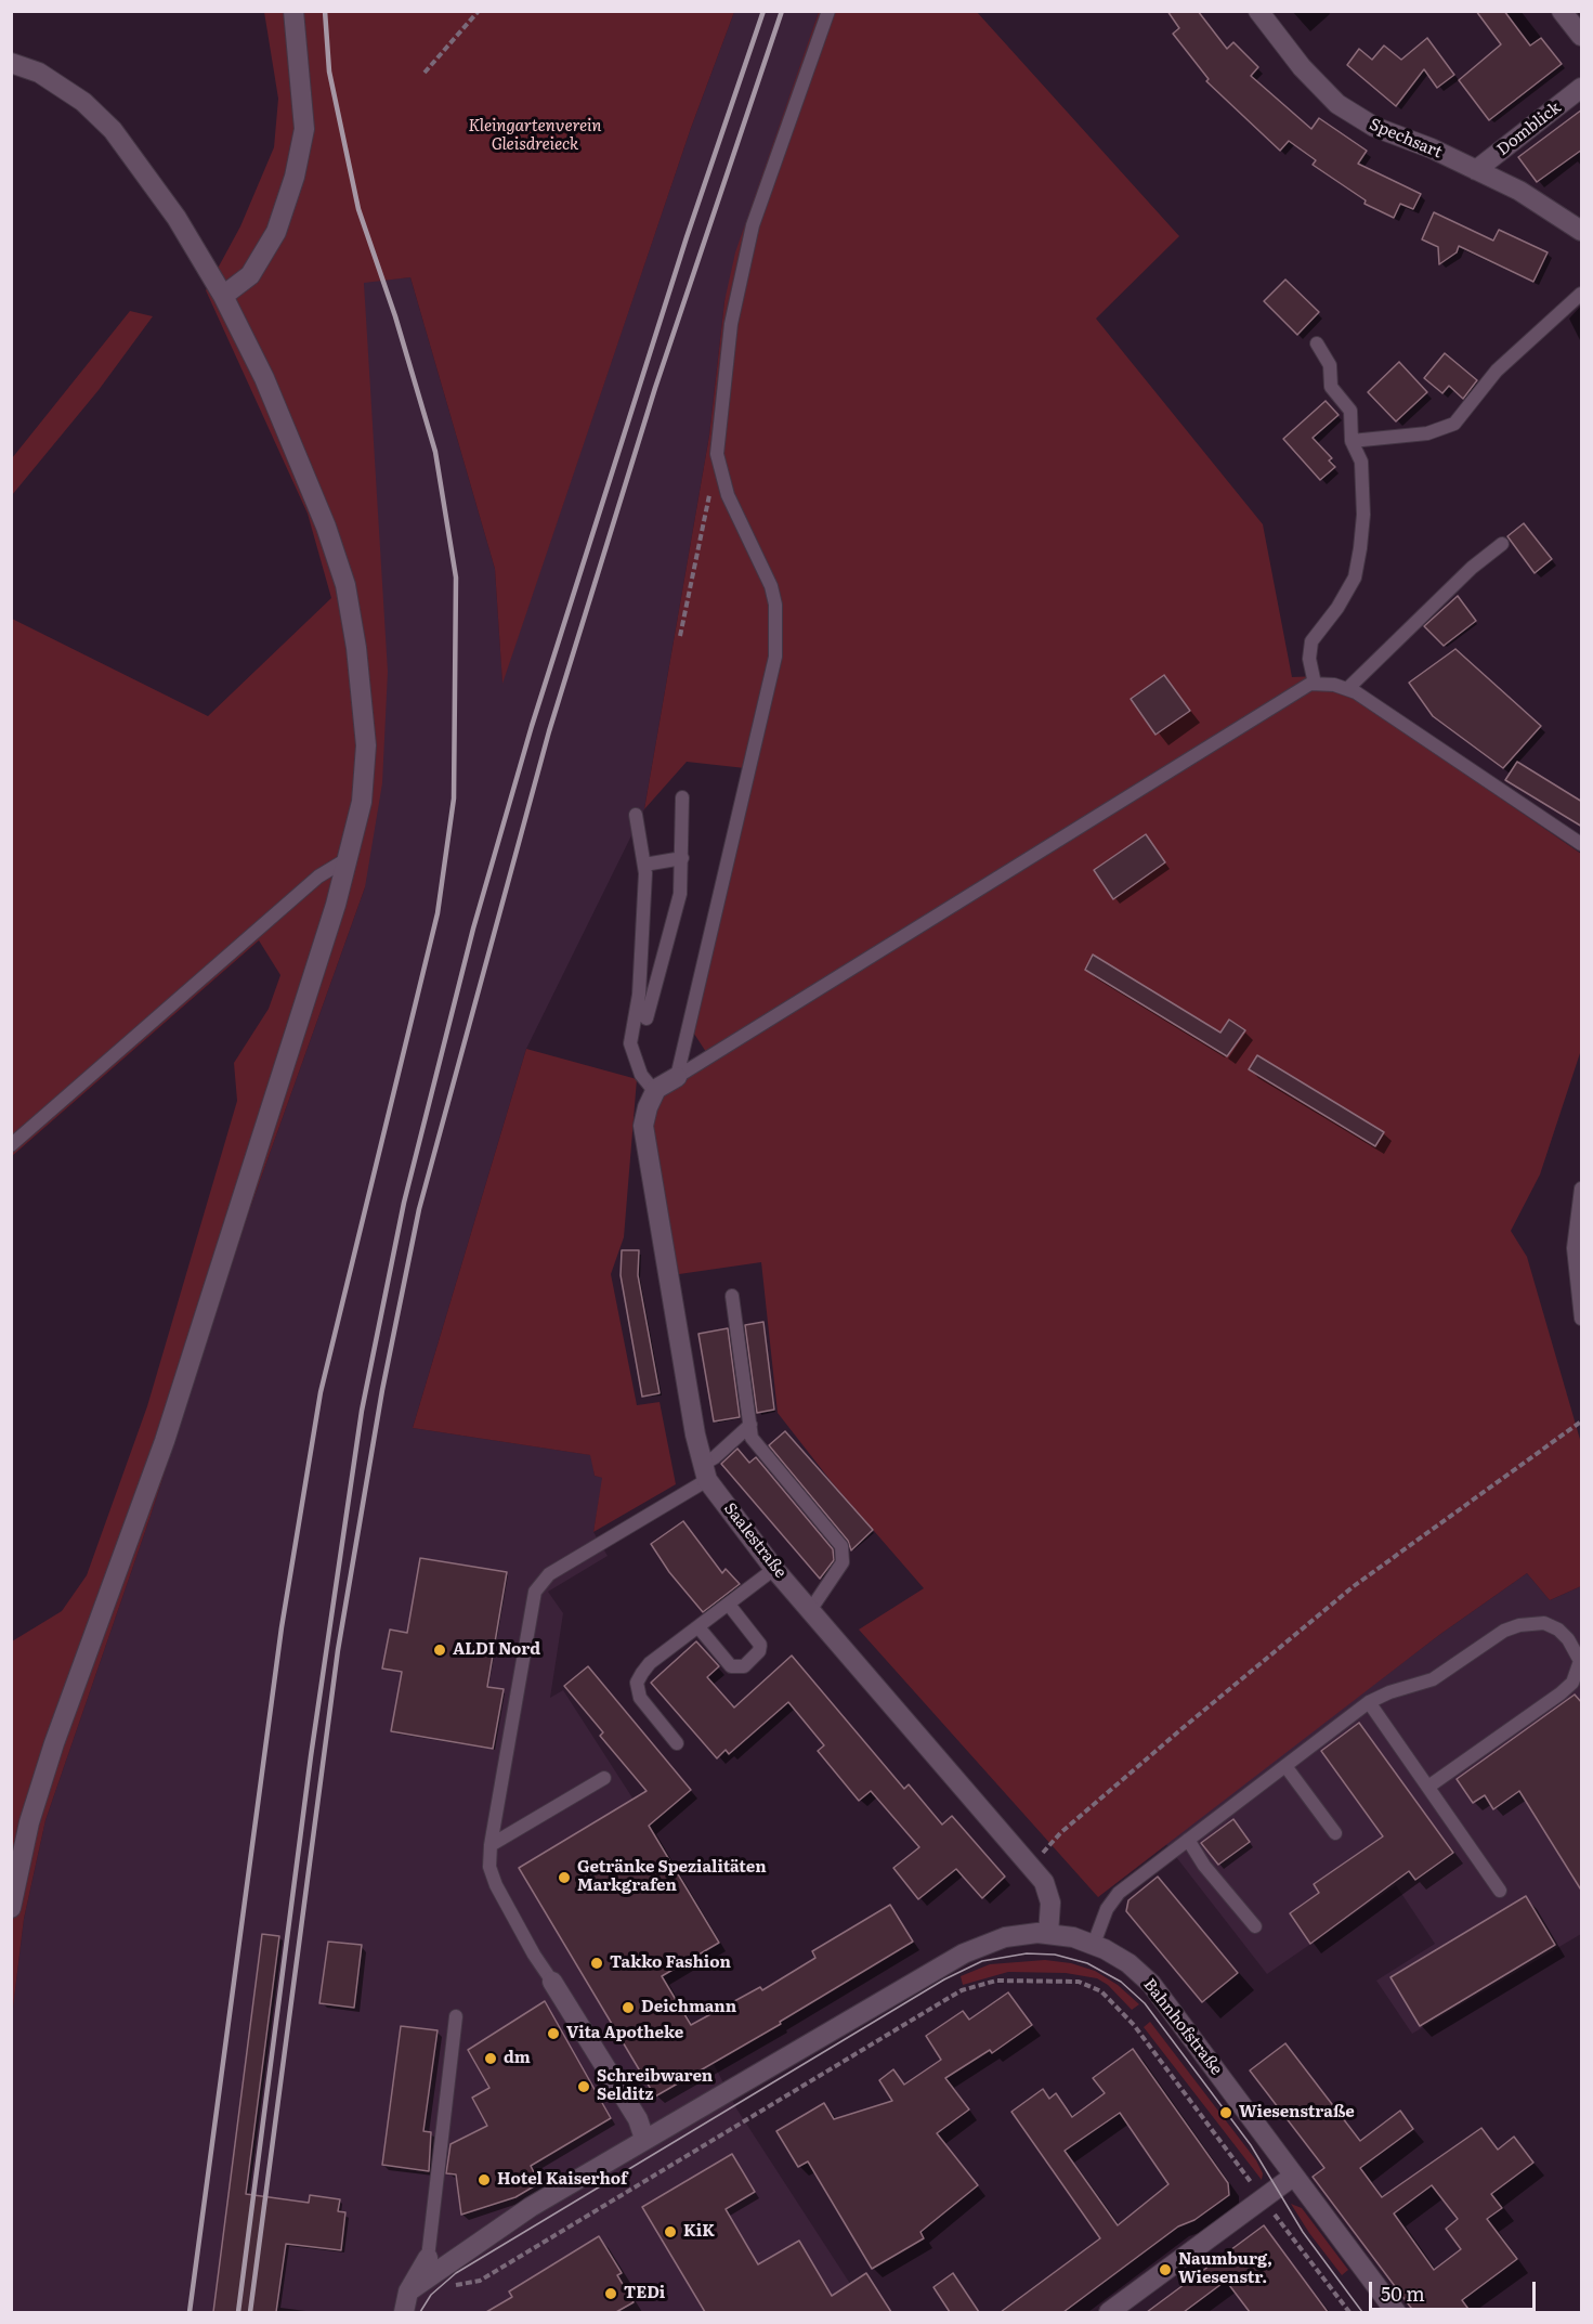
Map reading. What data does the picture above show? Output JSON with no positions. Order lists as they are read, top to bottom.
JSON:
{
  "streets": {
    "street": [
      "Domblick",
      "Spechsart",
      "Saalestraße",
      "Bahnhofstraße"
    ]
  },
  "crossings": [
    ["Domblick", "Spechsart"],
    ["Saalestraße", "Bahnhofstraße"]
  ],
  "parks": ["Kleingartenverein Gleisdreieck"],
  "places": [
    "ALDI Nord",
    "Getränke Spezialitäten Markgrafen",
    "Takko Fashion",
    "Deichmann",
    "Vita Apotheke",
    "dm",
    "Schreibwaren Selditz",
    "Wiesenstraße",
    "Hotel Kaiserhof",
    "KiK",
    "Naumburg, Wiesenstr.",
    "TEDi"
  ],
  "scale_bar": "50 m"
}
